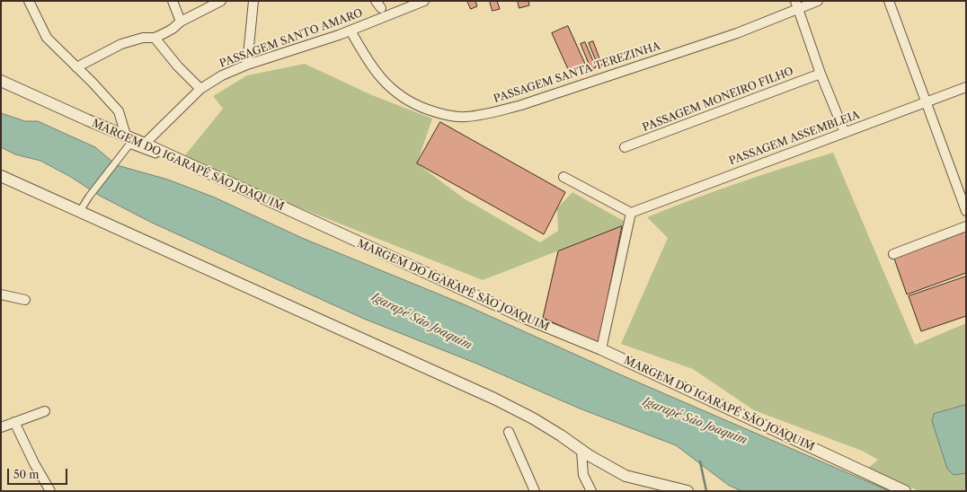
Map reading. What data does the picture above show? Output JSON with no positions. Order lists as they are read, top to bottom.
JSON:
{
  "streets": {
    "street": [
      "PASSAGEM SANTO AMARO",
      "PASSAGEM SANTA TEREZINHA",
      "PASSAGEM MONEIRO FILHO",
      "PASSAGEM ASSEMBLEIA",
      "MARGEM DO IGARAPÉ SÃO JOAQUIM"
    ]
  },
  "crossings": [
    ["PASSAGEM SANTO AMARO", "PASSAGEM SANTA TEREZINHA"],
    ["PASSAGEM SANTO AMARO", "MARGEM DO IGARAPÉ SÃO JOAQUIM"]
  ],
  "water": ["Igarapé São Joaquim"],
  "scale_bar": "50 m"
}
